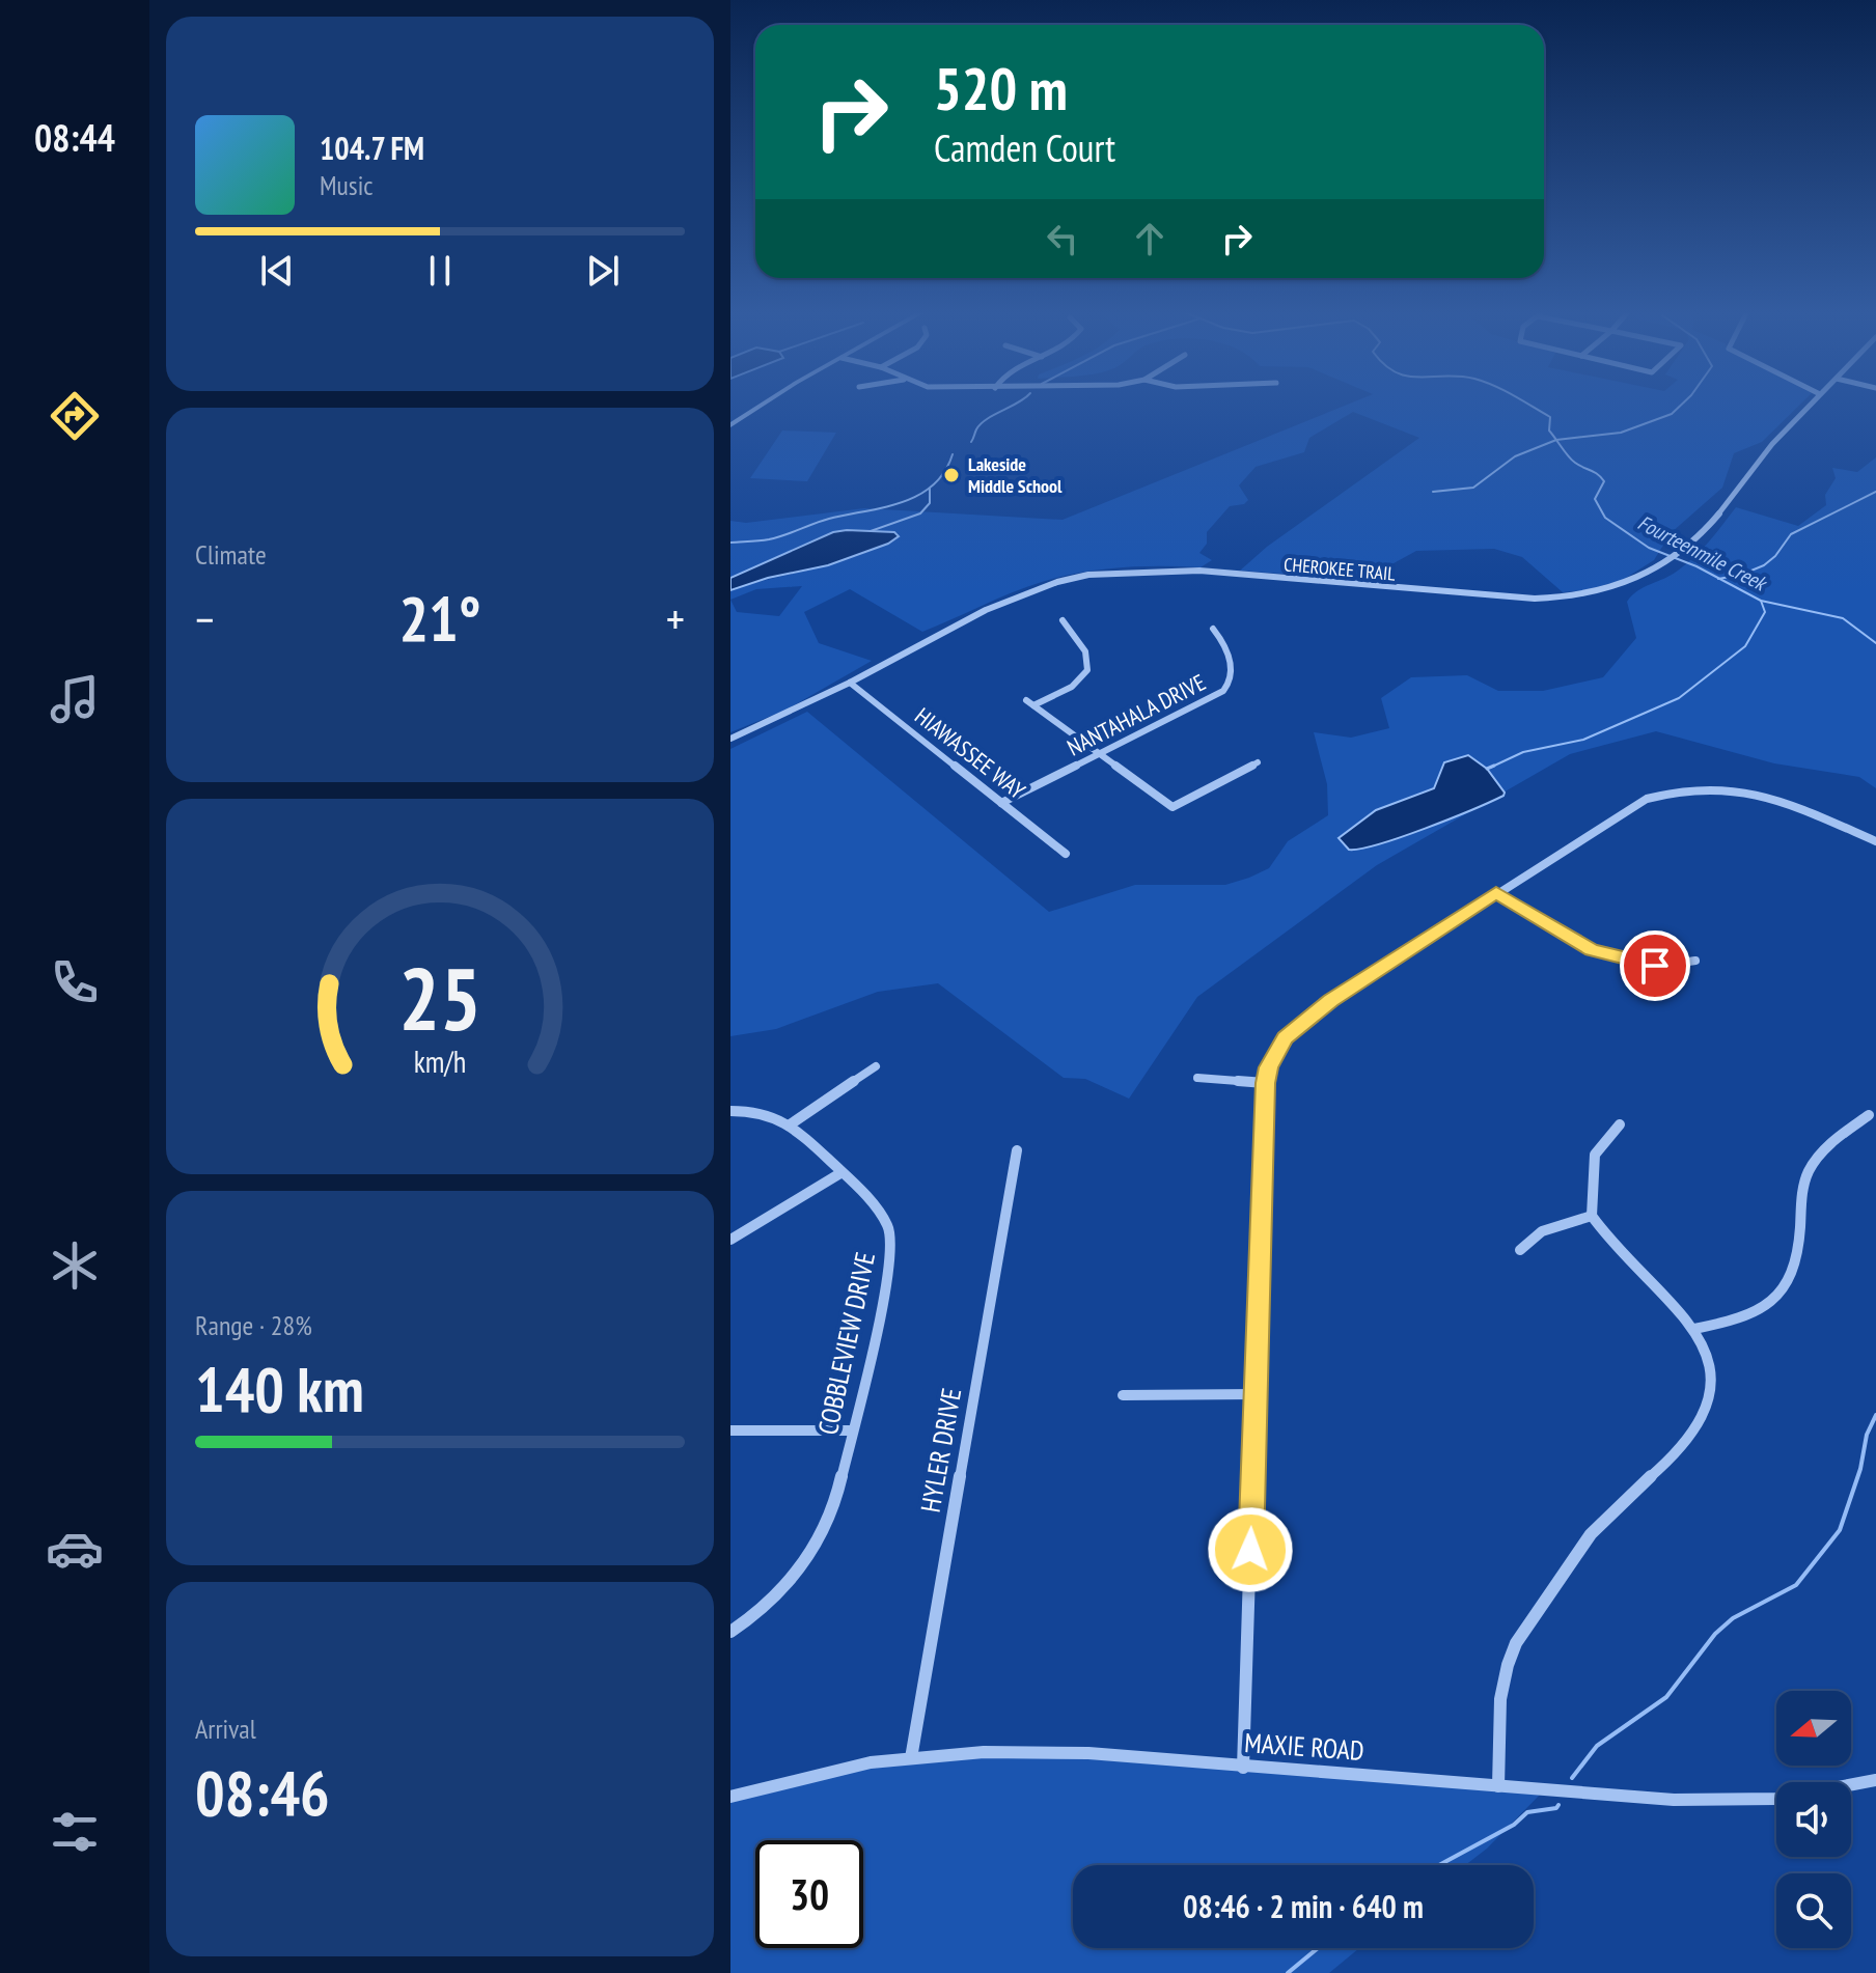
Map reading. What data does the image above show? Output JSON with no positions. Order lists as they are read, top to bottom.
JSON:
{
  "streets": {
    "street": [
      "CHEROKEE TRAIL",
      "NANTAHALA DRIVE",
      "HIAWASSEE WAY",
      "COBBLEVIEW DRIVE",
      "HYLER DRIVE",
      "MAXIE ROAD"
    ]
  },
  "crossings": [
    ["CHEROKEE TRAIL", "HIAWASSEE WAY"],
    ["NANTAHALA DRIVE", "HIAWASSEE WAY"],
    ["HYLER DRIVE", "MAXIE ROAD"]
  ],
  "water": ["Fourteenmile Creek"],
  "places": ["Lakeside Middle School"],
  "north": "left",
  "page": {
    "tabs": "08:44",
    "turn": ["520 m", "Camden Court"],
    "song": ["104.7 FM", "Music"],
    "tile": [
      "Climate",
      ["Range · 28%", "140 km"],
      ["Arrival", "08:46"]
    ],
    "heat": ["−", "21°", "+"],
    "limit": "30",
    "trip": "08:46 · 2 min · 640 m",
    "gauge": ["25", "km/h"]
  }
}
